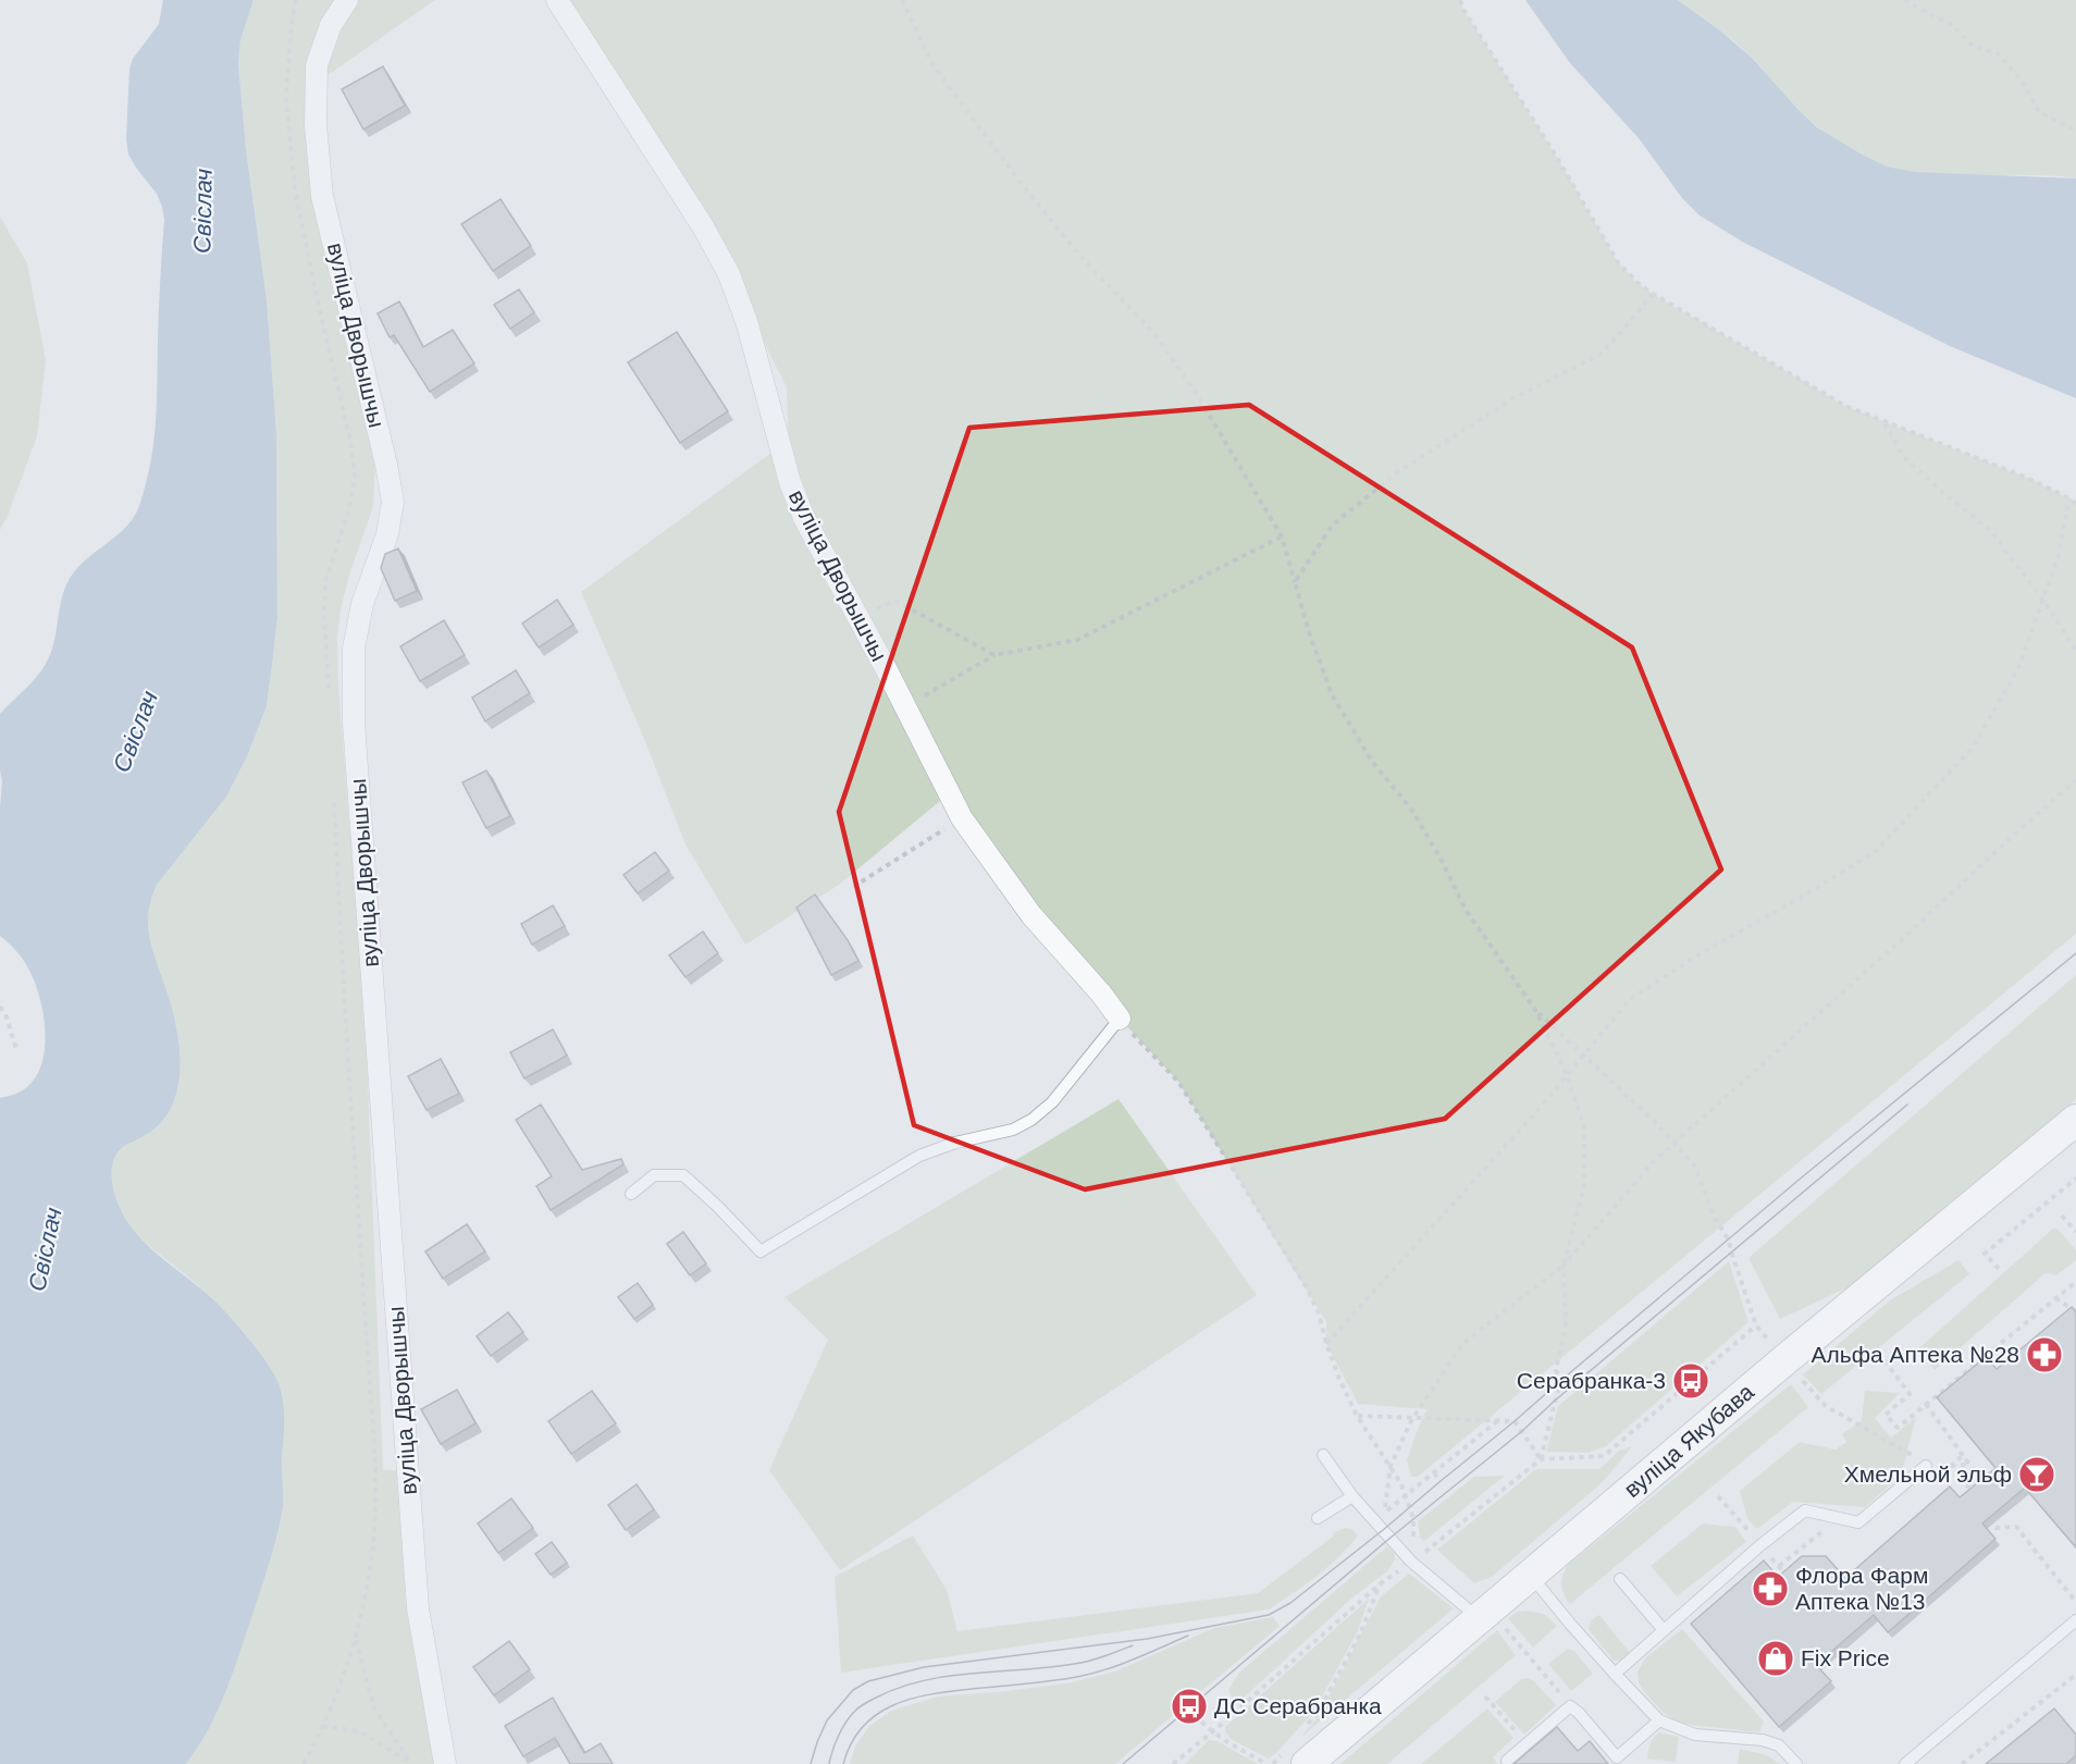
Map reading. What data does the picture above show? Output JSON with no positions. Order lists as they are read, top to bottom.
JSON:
{
  "streets": {
    "main road": ["вуліца Якубава"],
    "street": ["вуліца Дворышчы"]
  },
  "water": ["Свіслач"],
  "places": {
    "pharmacy": ["Альфа Аптека №28", "Флора Фарм Аптека №13"],
    "bus stop": ["Серабранка-3", "ДС Серабранка"],
    "bar": ["Хмельной эльф"],
    "shop": ["Fix Price"]
  }
}
